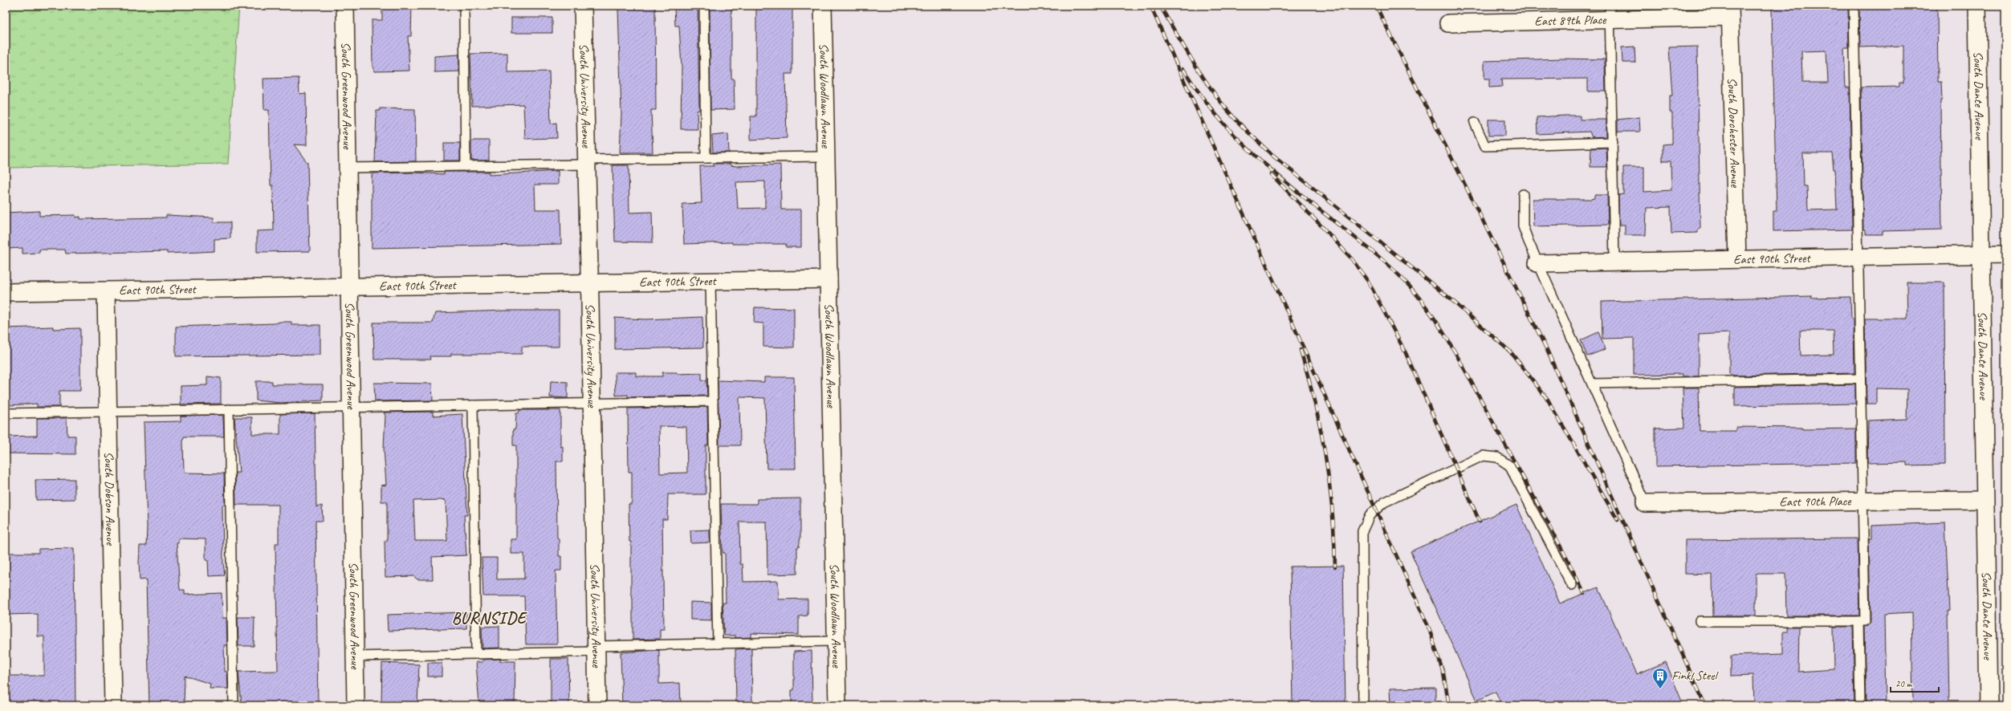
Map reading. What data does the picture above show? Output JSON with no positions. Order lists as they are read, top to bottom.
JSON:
{
  "streets": {
    "street": [
      "East 89th Place",
      "South Greenwood Avenue",
      "South University Avenue",
      "South Woodlawn Avenue",
      "South Dante Avenue",
      "South Dorchester Avenue",
      "East 90th Street",
      "South Dobson Avenue",
      "East 90th Place"
    ]
  },
  "crossings": [
    ["East 89th Place", "South Dorchester Avenue"],
    ["South Greenwood Avenue", "East 90th Street"],
    ["South University Avenue", "East 90th Street"],
    ["South Woodlawn Avenue", "East 90th Street"],
    ["South Dante Avenue", "East 90th Street"],
    ["South Dante Avenue", "East 90th Place"],
    ["South Dorchester Avenue", "East 90th Street"],
    ["East 90th Street", "South Dobson Avenue"]
  ],
  "districts": ["BURNSIDE"],
  "places": {
    "building": ["Finkl Steel"]
  },
  "scale_bar": "20 m"
}
